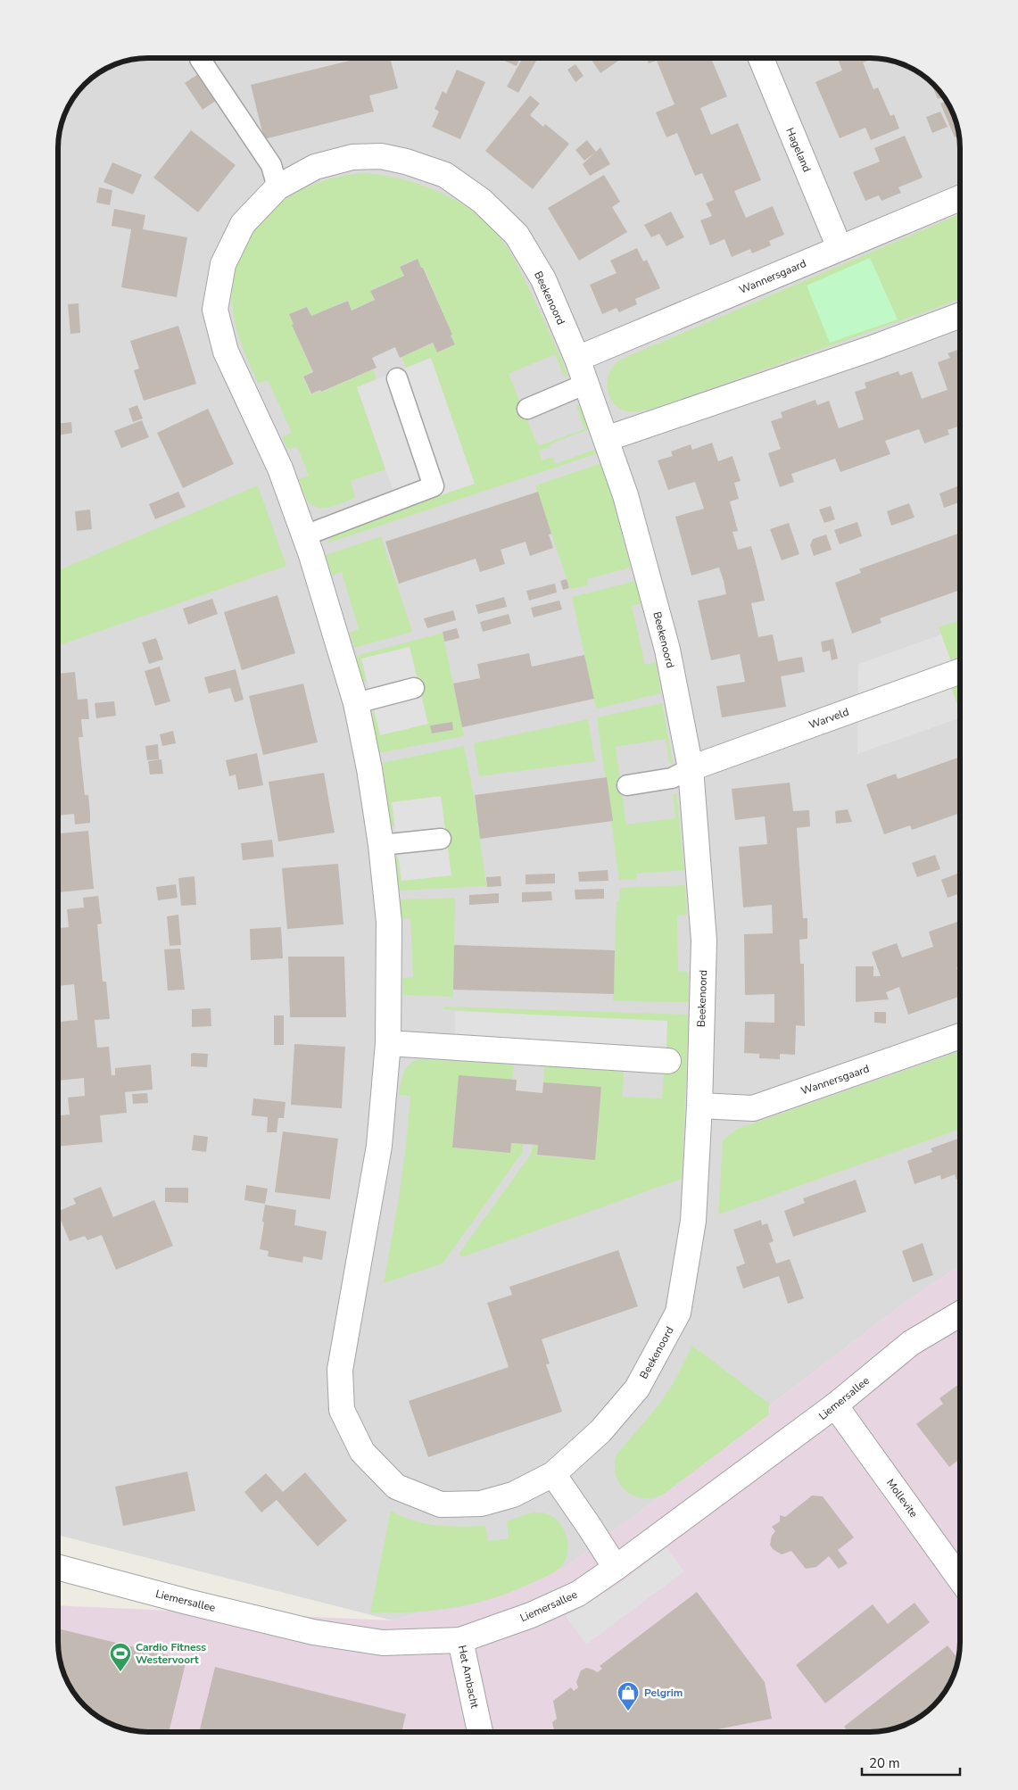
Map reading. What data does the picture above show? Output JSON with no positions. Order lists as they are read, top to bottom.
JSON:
{
  "streets": {
    "street": [
      "Hageland",
      "Wannersgaard",
      "Beekenoord",
      "Warveld",
      "Liemersallee",
      "Mollevite",
      "Het Ambacht"
    ]
  },
  "crossings": [
    ["Hageland", "Wannersgaard"],
    ["Wannersgaard", "Beekenoord"],
    ["Beekenoord", "Warveld"],
    ["Liemersallee", "Mollevite"],
    ["Liemersallee", "Het Ambacht"]
  ],
  "places": {
    "sports": ["Cardio Fitness Westervoort"],
    "shop": ["Pelgrim"]
  },
  "scale_bar": "20 m"
}
